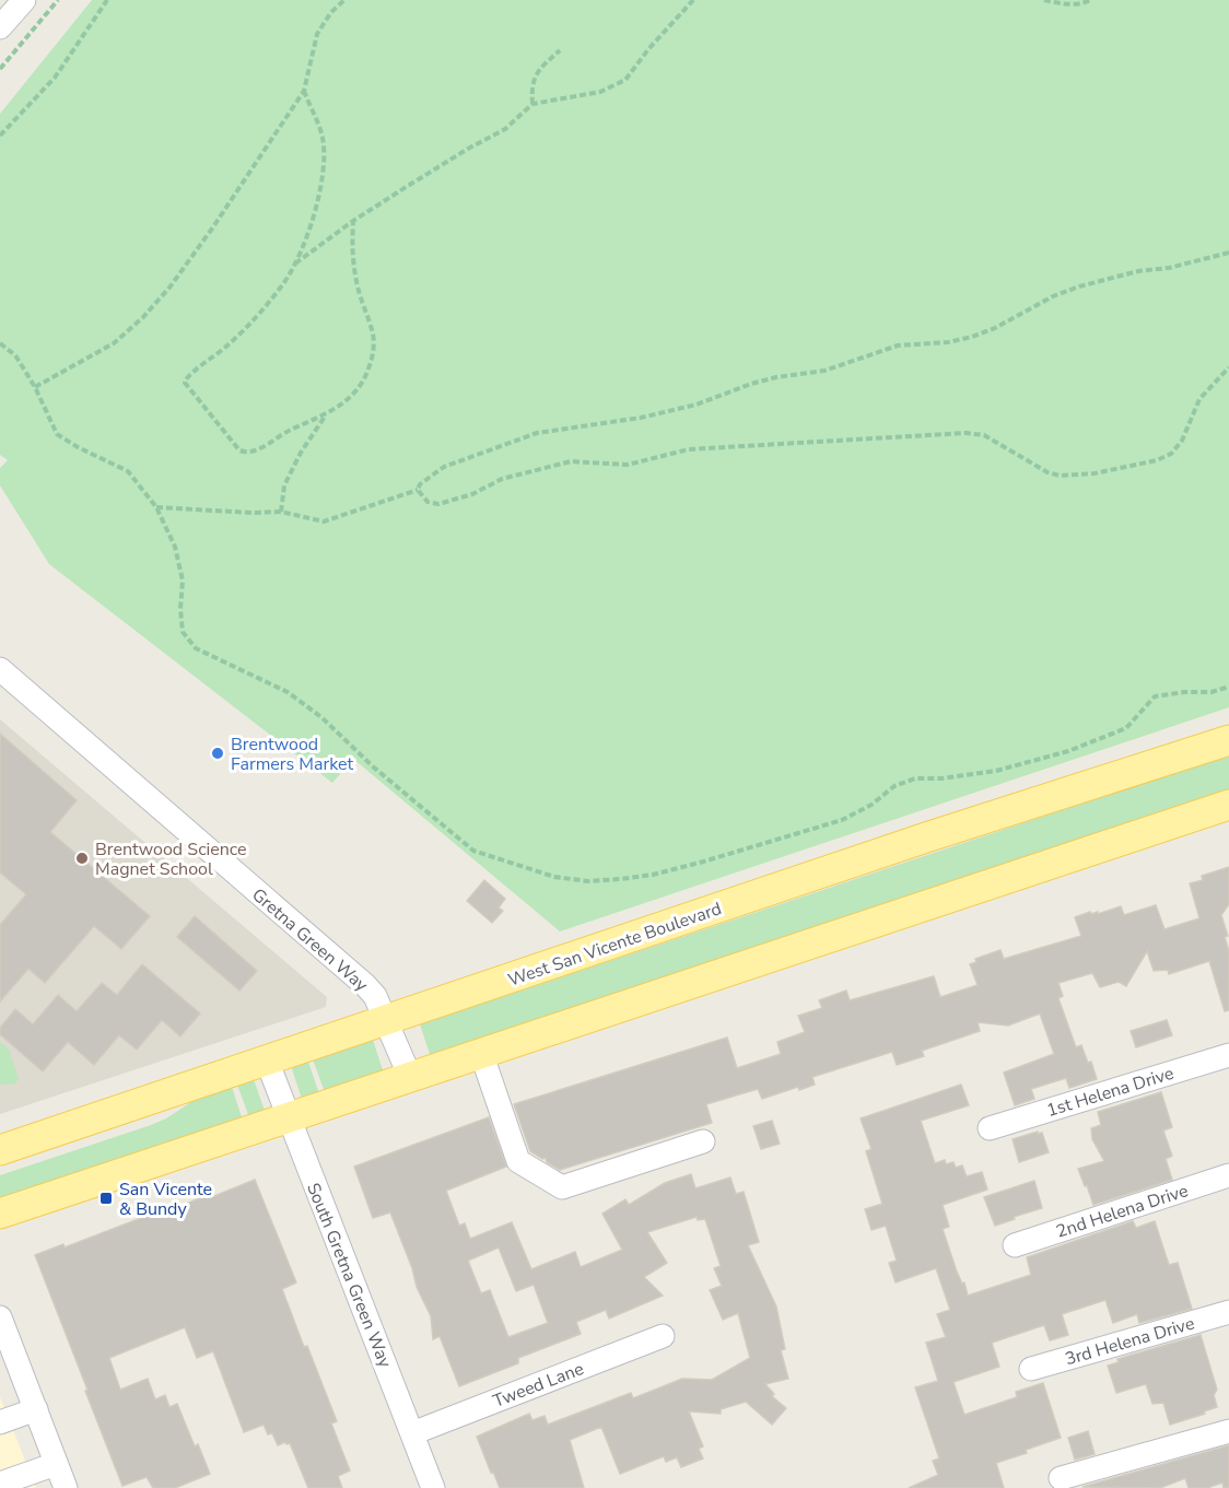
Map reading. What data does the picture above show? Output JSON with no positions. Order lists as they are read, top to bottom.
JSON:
{
  "streets": {
    "main road": ["West San Vicente Boulevard"],
    "street": [
      "Gretna Green Way",
      "1st Helena Drive",
      "2nd Helena Drive",
      "South Gretna Green Way",
      "3rd Helena Drive",
      "Tweed Lane"
    ]
  },
  "crossings": [
    ["Gretna Green Way", "West San Vicente Boulevard"],
    ["West San Vicente Boulevard", "South Gretna Green Way"],
    ["South Gretna Green Way", "Tweed Lane"]
  ],
  "places": {
    "other": ["Brentwood Farmers Market", "Brentwood Science Magnet School"],
    "transit": ["San Vicente & Bundy"]
  }
}
